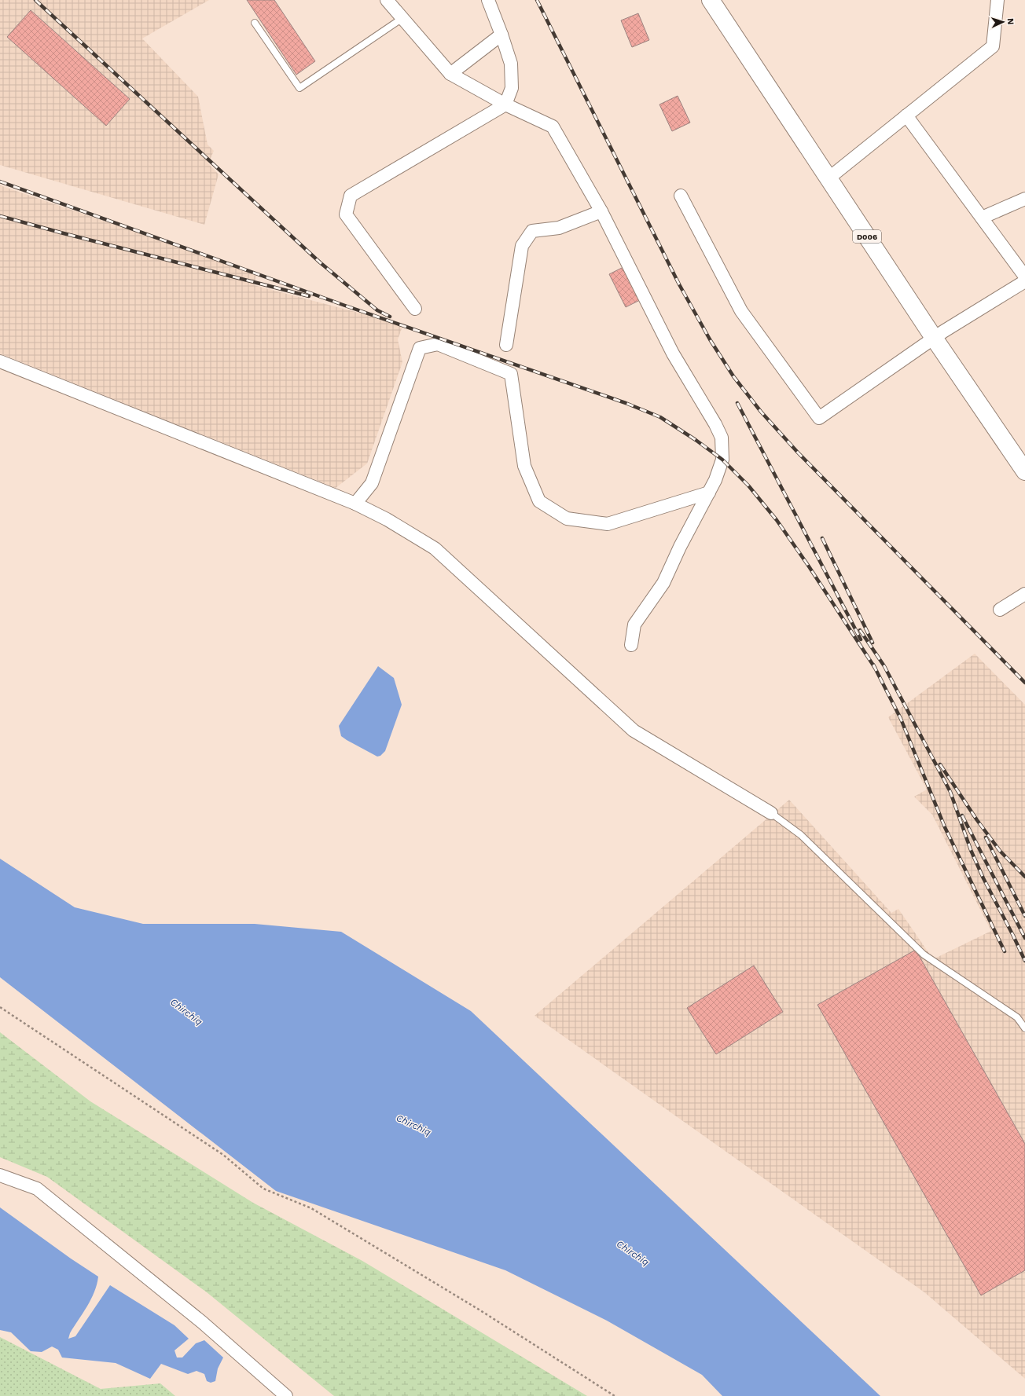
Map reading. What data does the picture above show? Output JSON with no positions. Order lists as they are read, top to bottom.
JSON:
{
  "streets": {
    "main road": ["D006"]
  },
  "water": ["Chirchiq"],
  "north": "right"
}
